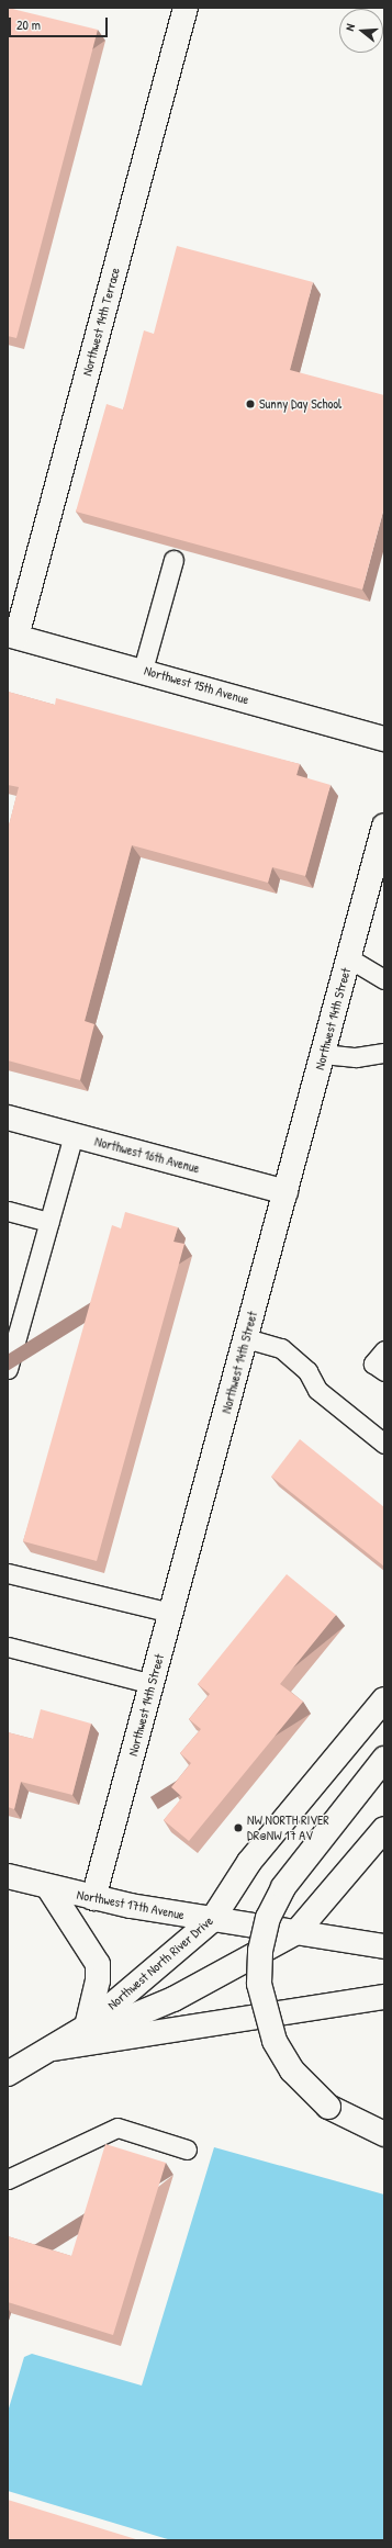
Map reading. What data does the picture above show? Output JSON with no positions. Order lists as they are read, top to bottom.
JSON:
{
  "streets": {
    "street": [
      "Northwest 14th Terrace",
      "Northwest 15th Avenue",
      "Northwest 14th Street",
      "Northwest 16th Avenue",
      "Northwest 17th Avenue",
      "Northwest North River Drive"
    ]
  },
  "crossings": [
    ["Northwest 14th Terrace", "Northwest 15th Avenue"],
    ["Northwest 14th Street", "Northwest 16th Avenue"],
    ["Northwest 14th Street", "Northwest 17th Avenue"],
    ["Northwest 17th Avenue", "Northwest North River Drive"]
  ],
  "places": ["Sunny Day School", "NW NORTH RIVER DR@NW 17 AV"],
  "scale_bar": "20 m",
  "north": "left"
}
